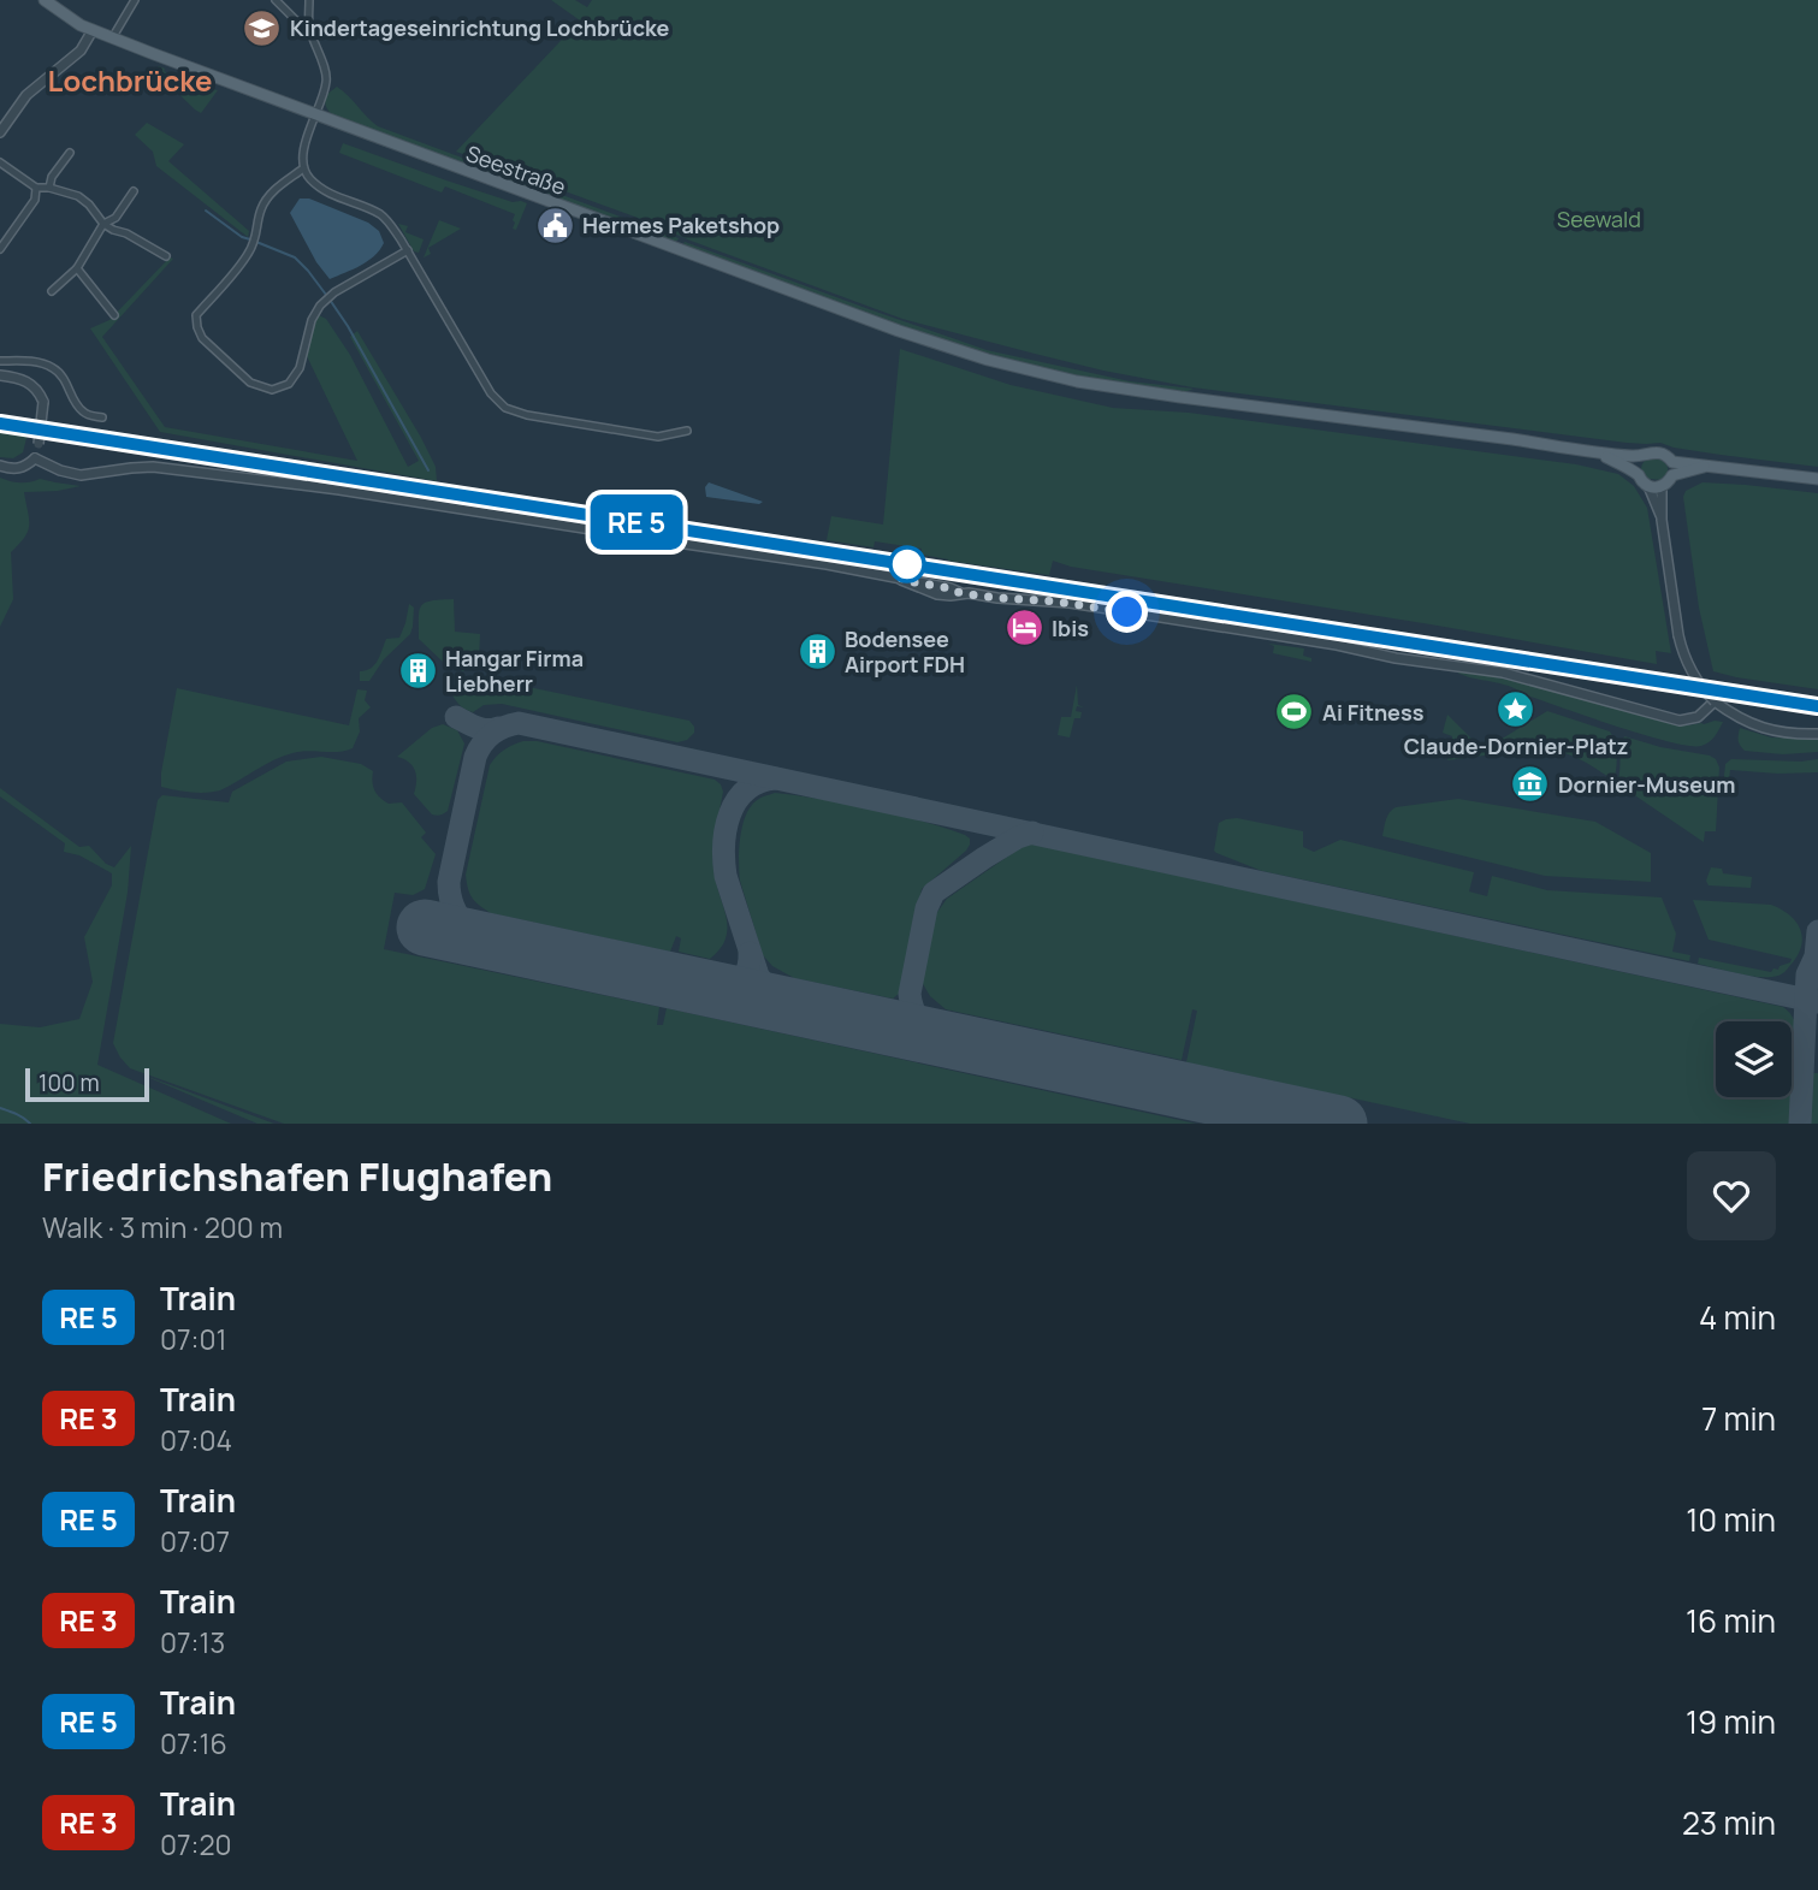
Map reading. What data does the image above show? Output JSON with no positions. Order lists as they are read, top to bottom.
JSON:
{
  "streets": {
    "main road": ["Seestraße"]
  },
  "districts": ["Lochbrücke"],
  "parks": ["Seewald"],
  "places": {
    "school or university": ["Kindertageseinrichtung Lochbrücke"],
    "public building": ["Hermes Paketshop"],
    "hotel": ["Ibis"],
    "building": ["Bodensee Airport FDH", "Hangar Firma Liebherr"],
    "place": ["Claude-Dornier-Platz"],
    "sports": ["Ai Fitness"],
    "museum": ["Dornier-Museum"]
  },
  "scale_bar": "100 m",
  "page": {
    "on_map": "RE 5",
    "scale": "100 m",
    "heading": ["Friedrichshafen Flughafen", "Walk · 3 min · 200 m"],
    "list": [
      {
        "mark": "RE 5",
        "name": "Train",
        "note": "07:01",
        "value": "4 min"
      },
      {
        "mark": "RE 3",
        "name": "Train",
        "note": "07:04",
        "value": "7 min"
      },
      {
        "mark": "RE 5",
        "name": "Train",
        "note": "07:07",
        "value": "10 min"
      },
      {
        "mark": "RE 3",
        "name": "Train",
        "note": "07:13",
        "value": "16 min"
      },
      {
        "mark": "RE 5",
        "name": "Train",
        "note": "07:16",
        "value": "19 min"
      },
      {
        "mark": "RE 3",
        "name": "Train",
        "note": "07:20",
        "value": "23 min"
      }
    ]
  }
}
